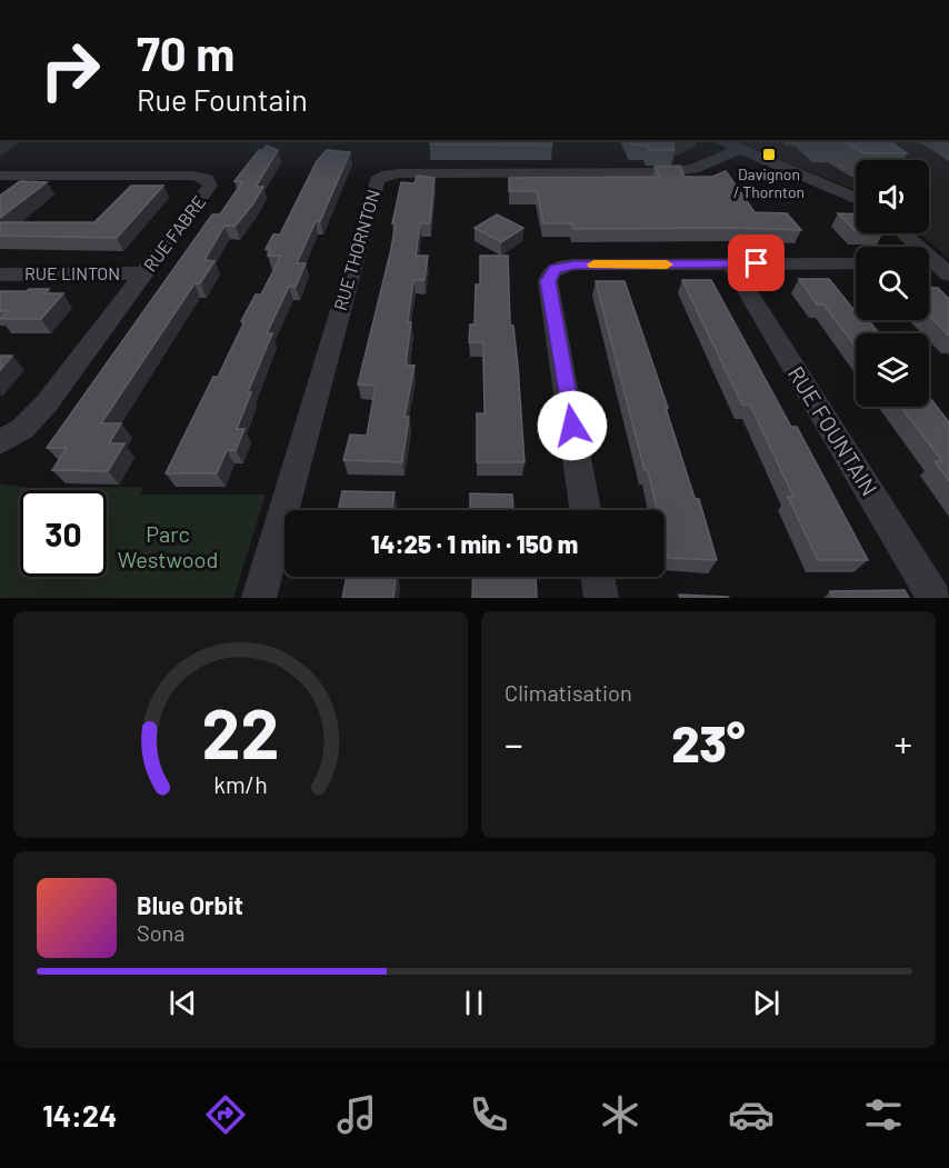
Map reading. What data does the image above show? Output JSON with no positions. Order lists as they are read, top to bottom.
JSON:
{
  "streets": {
    "street": [
      "RUE FABRE",
      "RUE THORNTON",
      "RUE LINTON",
      "RUE FOUNTAIN"
    ]
  },
  "crossings": [
    ["RUE FABRE", "RUE LINTON"]
  ],
  "parks": ["Parc Westwood"],
  "places": {
    "transit": ["Davignon / Thornton"]
  },
  "page": {
    "turn": ["70 m", "Rue Fountain"],
    "limit": "30",
    "trip": "14:25 · 1 min · 150 m",
    "tile": "Climatisation",
    "heat": ["−", "23°", "+"],
    "song": ["Blue Orbit", "Sona"],
    "tabs": "14:24",
    "gauge": ["22", "km/h"]
  }
}
